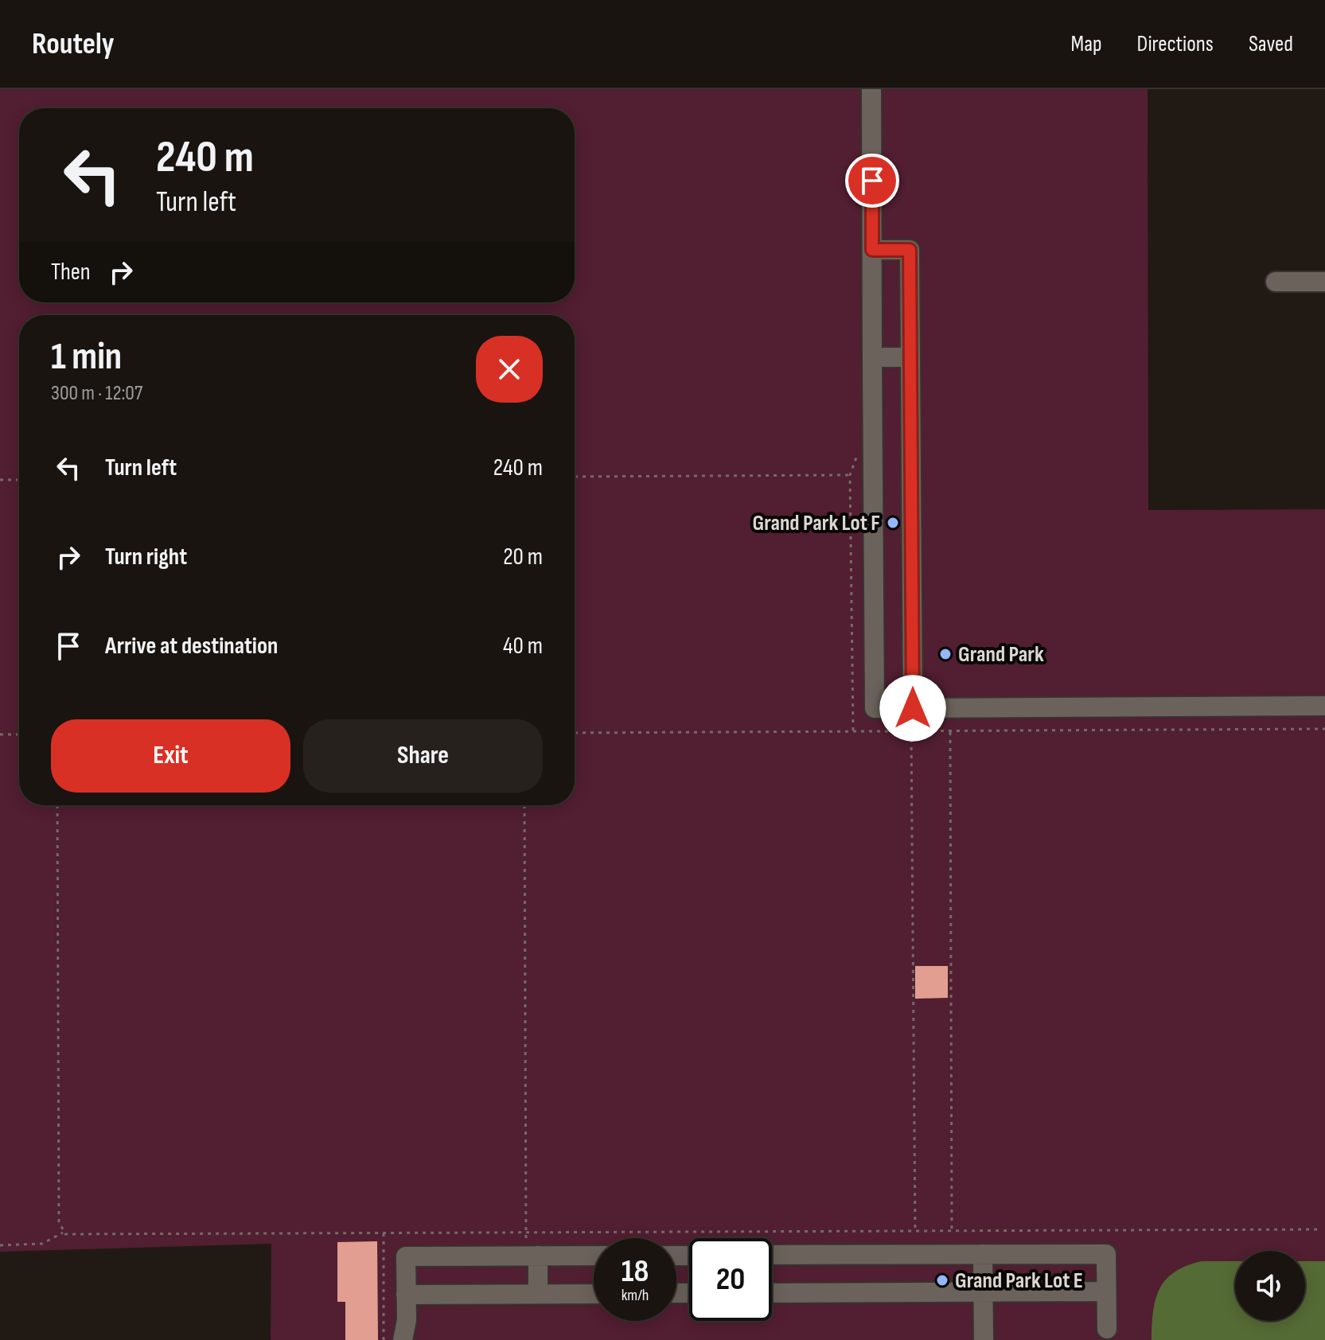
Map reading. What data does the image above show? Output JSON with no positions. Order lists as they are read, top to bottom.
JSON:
{
  "places": ["Grand Park Lot F", "Grand Park", "Grand Park Lot E"],
  "page": {
    "header": "Routely",
    "nav": ["Map", "Directions", "Saved"],
    "turn": ["240 m", "Turn left"],
    "then": "Then",
    "heading": ["1 min", "300 m · 12:07"],
    "list": [
      {
        "name": "Turn left",
        "value": "240 m"
      },
      {
        "name": "Turn right",
        "value": "20 m"
      },
      {
        "name": "Arrive at destination",
        "value": "40 m"
      }
    ],
    "buttons": ["Exit", "Share"],
    "speed": "18 km/h",
    "limit": "20"
  }
}
